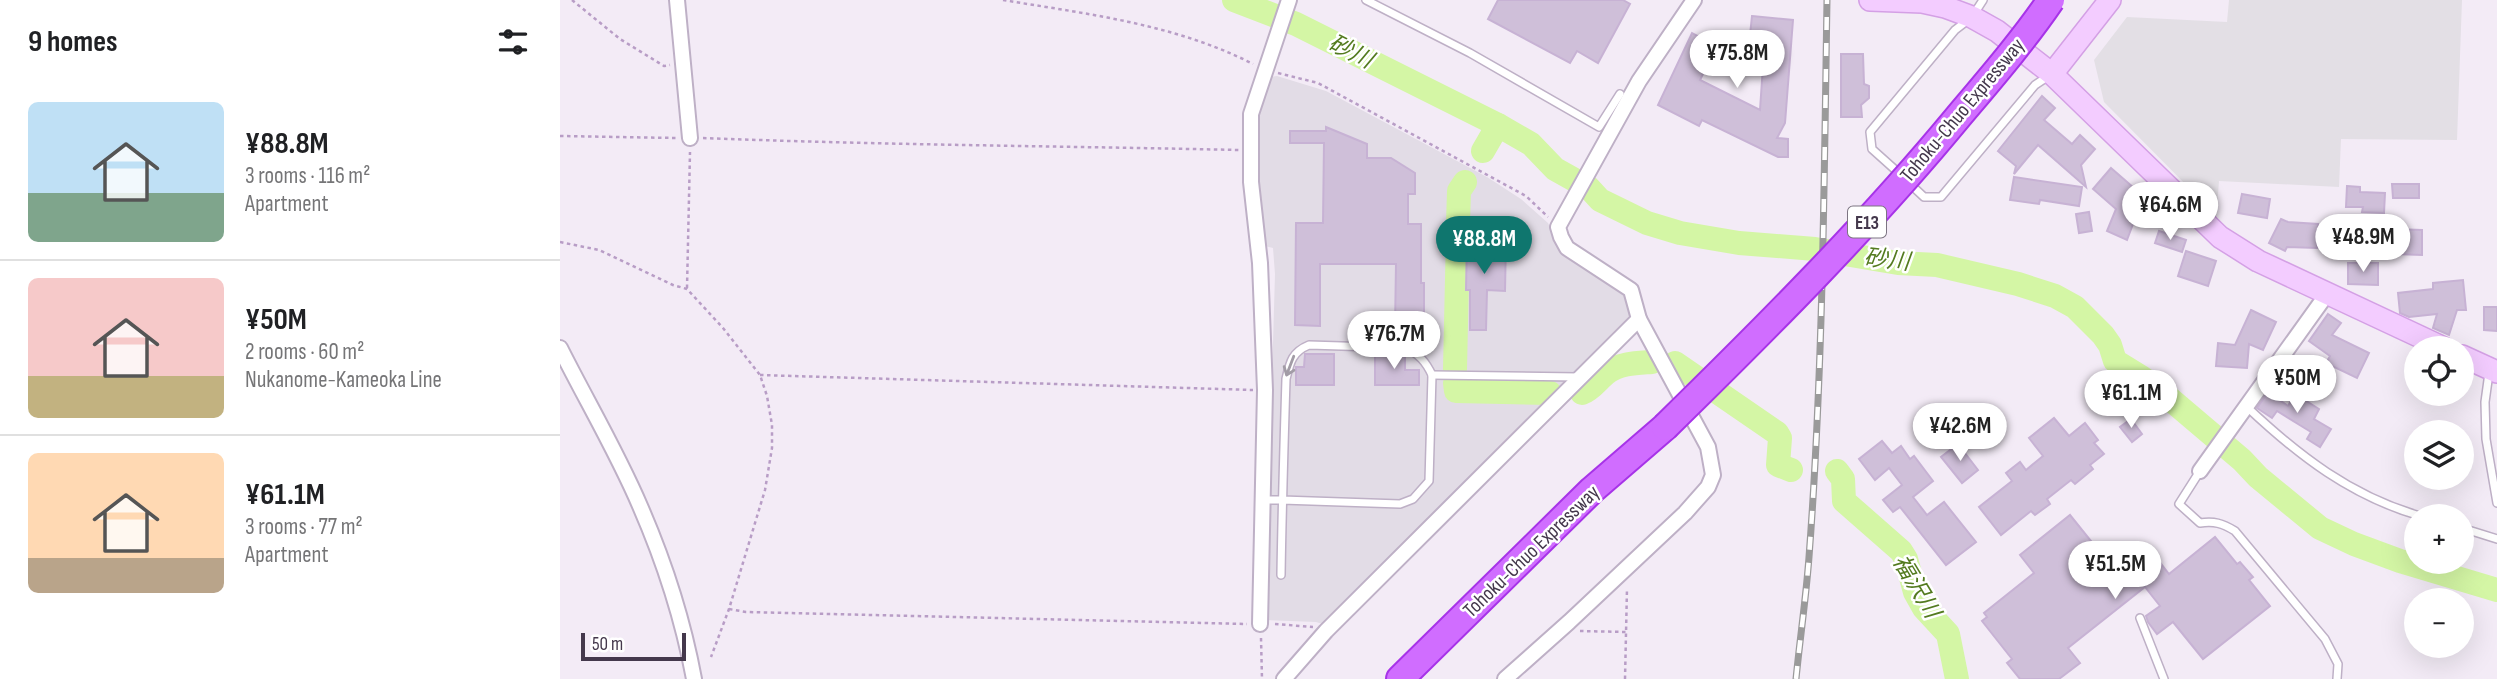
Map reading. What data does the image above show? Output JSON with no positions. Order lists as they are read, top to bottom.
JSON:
{
  "streets": {
    "highway": ["Tohoku-Chuo Expressway", "E13"]
  },
  "water": ["砂川", "福沢川"],
  "scale_bar": "50 m",
  "page": {
    "heading": "9 homes",
    "price": [
      "¥75.8M",
      "¥64.6M",
      "¥48.9M",
      "¥88.8M",
      "¥76.7M",
      "¥50M",
      "¥61.1M",
      "¥42.6M",
      "¥51.5M"
    ],
    "list": [
      {
        "name": "¥88.8M",
        "note": "3 rooms · 116 m² · Apartment"
      },
      {
        "name": "¥50M",
        "note": "2 rooms · 60 m² · Nukanome-Kameoka Line"
      },
      {
        "name": "¥61.1M",
        "note": "3 rooms · 77 m² · Apartment"
      }
    ],
    "map_buttons": ["+", "−"],
    "scale": "50 m"
  }
}
